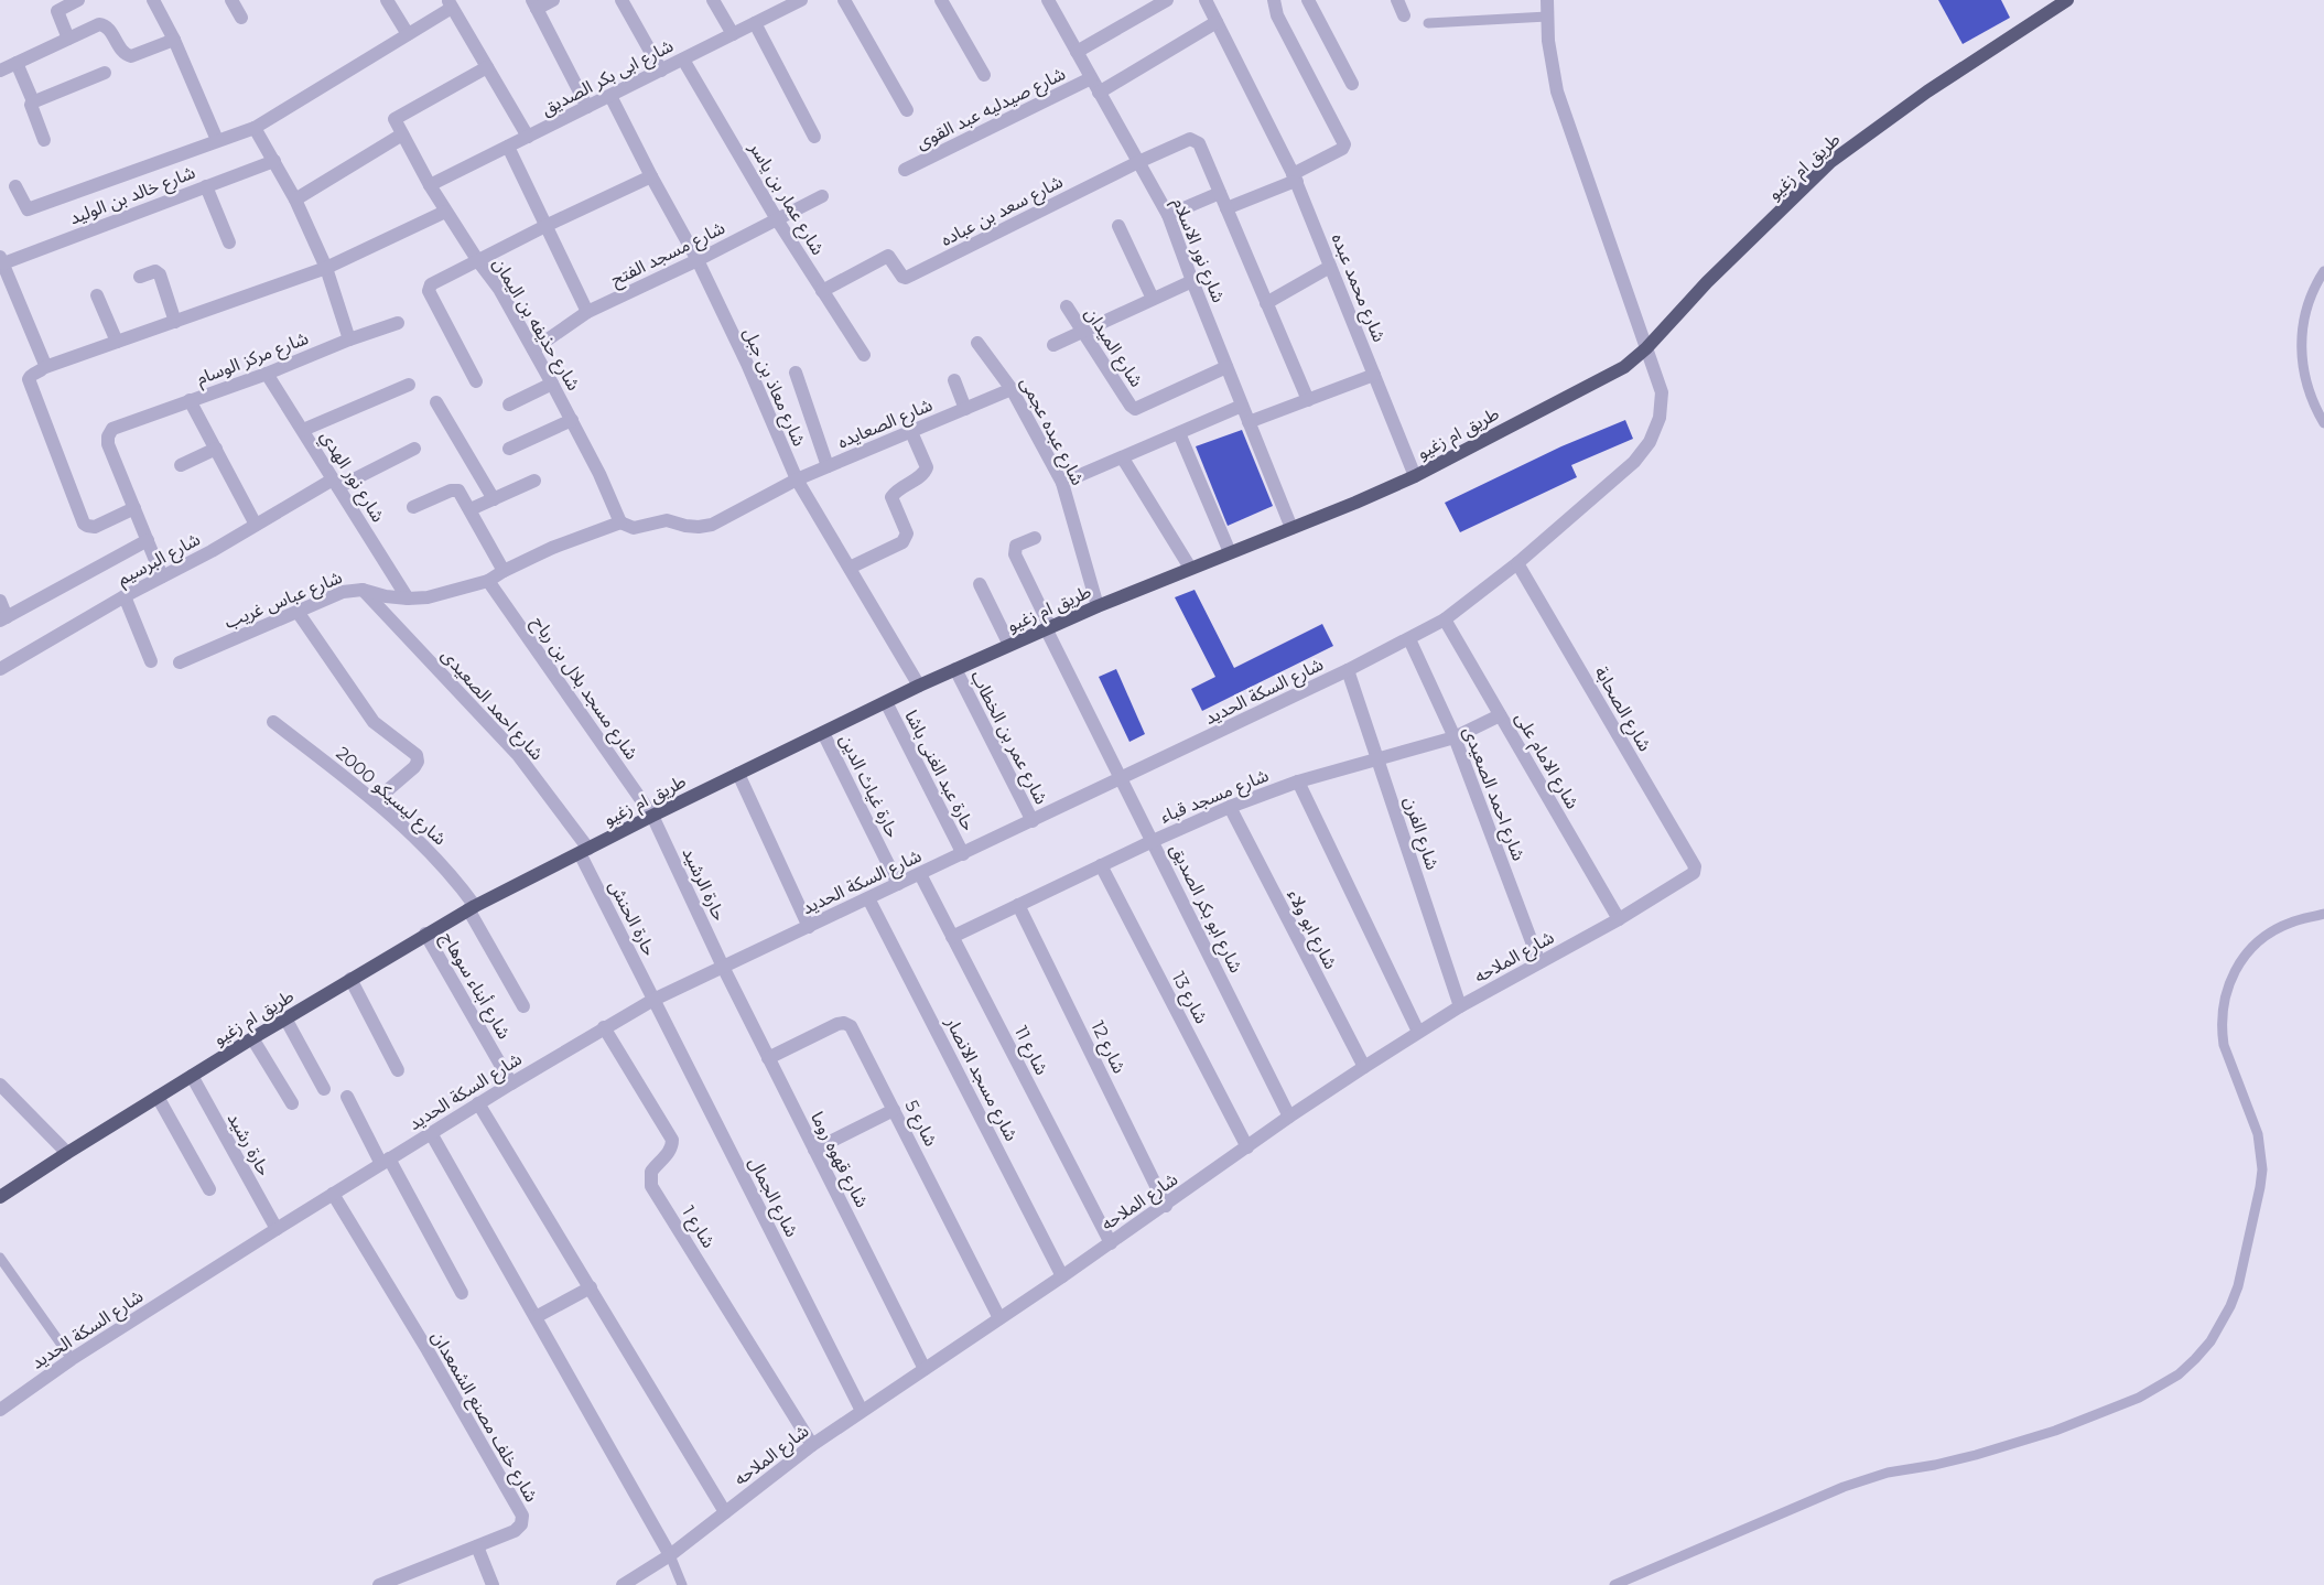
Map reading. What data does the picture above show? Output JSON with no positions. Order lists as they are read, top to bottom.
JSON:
{
  "streets": {
    "main road": ["طريق ام زغيو"],
    "street": [
      "شارع ابى بكر الصديق",
      "شارع صيدليه عبد القوى",
      "شارع خالد بن الوليد",
      "شارع عمار بن ياسر",
      "شارع سعد بن عباده",
      "شارع نور الاسلام",
      "شارع مسجد الفتح",
      "شارع محمد عبده",
      "شارع حذيفه بن اليمان",
      "شارع الميدان",
      "شارع مركز الوسام",
      "شارع معاذ بن جبل",
      "شارع الصعايده",
      "شارع عبده عجمى",
      "شارع نور الهدي",
      "شارع البرسيم",
      "شارع عباس غريب",
      "شارع مسجد بلال بن رباح",
      "شارع السكة الحديد",
      "شارع احمد الصعيدى",
      "شارع الصحابة",
      "شارع عمر بن الخطاب",
      "شارع الامام على",
      "حارة عبد الغنى باشا",
      "حارة غياث الدين",
      "شارع ليسيكو 2000",
      "شارع مسجد قباء",
      "شارع الفرن",
      "حارة الرشيد",
      "شارع ابو بكر الصديق",
      "حارة الحنش",
      "شارع ابو ولاء",
      "شارع الملاحه",
      "شارع أبناء سوهاج",
      "شارع 13",
      "شارع 12",
      "شارع 11",
      "شارع مسجد الانصار",
      "شارع 5",
      "حارة رشيد",
      "شارع قهوه روما",
      "شارع الجمال",
      "شارع 1",
      "شارع خلف مصنع الشمعدان"
    ]
  },
  "crossings": [
    ["شارع ابى بكر الصديق", "شارع عمار بن ياسر"],
    ["شارع ابى بكر الصديق", "شارع حذيفه بن اليمان"],
    ["شارع ابى بكر الصديق", "شارع معاذ بن جبل"],
    ["شارع صيدليه عبد القوى", "شارع نور الاسلام"],
    ["طريق ام زغيو", "شارع نور الاسلام"],
    ["طريق ام زغيو", "شارع محمد عبده"],
    ["طريق ام زغيو", "شارع معاذ بن جبل"],
    ["طريق ام زغيو", "شارع عبده عجمى"],
    ["طريق ام زغيو", "شارع مسجد بلال بن رباح"],
    ["طريق ام زغيو", "شارع السكة الحديد"],
    ["طريق ام زغيو", "شارع احمد الصعيدى"],
    ["طريق ام زغيو", "شارع عمر بن الخطاب"],
    ["طريق ام زغيو", "حارة عبد الغنى باشا"],
    ["طريق ام زغيو", "حارة غياث الدين"],
    ["طريق ام زغيو", "شارع ليسيكو 2000"],
    ["طريق ام زغيو", "حارة الرشيد"],
    ["طريق ام زغيو", "شارع ابو بكر الصديق"],
    ["طريق ام زغيو", "حارة الحنش"],
    ["طريق ام زغيو", "شارع أبناء سوهاج"],
    ["طريق ام زغيو", "حارة رشيد"],
    ["شارع عمار بن ياسر", "شارع سعد بن عباده"],
    ["شارع عمار بن ياسر", "شارع مسجد الفتح"],
    ["شارع سعد بن عباده", "شارع نور الاسلام"],
    ["شارع نور الاسلام", "شارع الميدان"],
    ["شارع مسجد الفتح", "شارع حذيفه بن اليمان"],
    ["شارع مسجد الفتح", "شارع معاذ بن جبل"],
    ["شارع حذيفه بن اليمان", "شارع الصعايده"],
    ["شارع حذيفه بن اليمان", "شارع عباس غريب"],
    ["شارع مركز الوسام", "شارع نور الهدي"],
    ["شارع معاذ بن جبل", "شارع الصعايده"],
    ["شارع الصعايده", "شارع عبده عجمى"],
    ["شارع الصعايده", "شارع عباس غريب"],
    ["شارع نور الهدي", "شارع البرسيم"],
    ["شارع نور الهدي", "شارع عباس غريب"],
    ["شارع عباس غريب", "شارع مسجد بلال بن رباح"],
    ["شارع عباس غريب", "شارع احمد الصعيدى"],
    ["شارع مسجد بلال بن رباح", "حارة الرشيد"],
    ["شارع السكة الحديد", "شارع احمد الصعيدى"],
    ["شارع السكة الحديد", "شارع الصحابة"],
    ["شارع السكة الحديد", "شارع عمر بن الخطاب"],
    ["شارع السكة الحديد", "شارع الامام على"],
    ["شارع السكة الحديد", "حارة عبد الغنى باشا"],
    ["شارع السكة الحديد", "حارة غياث الدين"],
    ["شارع السكة الحديد", "شارع الفرن"],
    ["شارع السكة الحديد", "حارة الرشيد"],
    ["شارع السكة الحديد", "شارع ابو بكر الصديق"],
    ["شارع السكة الحديد", "حارة الحنش"],
    ["شارع السكة الحديد", "شارع أبناء سوهاج"],
    ["شارع السكة الحديد", "شارع 11"],
    ["شارع السكة الحديد", "شارع مسجد الانصار"],
    ["شارع السكة الحديد", "حارة رشيد"],
    ["شارع السكة الحديد", "شارع قهوه روما"],
    ["شارع السكة الحديد", "شارع الجمال"],
    ["شارع السكة الحديد", "شارع 1"],
    ["شارع السكة الحديد", "شارع خلف مصنع الشمعدان"],
    ["شارع احمد الصعيدى", "شارع مسجد قباء"],
    ["شارع احمد الصعيدى", "حارة الحنش"],
    ["شارع احمد الصعيدى", "شارع الملاحه"],
    ["شارع الصحابة", "شارع الملاحه"],
    ["شارع الامام على", "شارع مسجد قباء"],
    ["شارع الامام على", "شارع الملاحه"],
    ["شارع مسجد قباء", "شارع الفرن"],
    ["شارع مسجد قباء", "شارع ابو بكر الصديق"],
    ["شارع مسجد قباء", "شارع ابو ولاء"],
    ["شارع مسجد قباء", "شارع 13"],
    ["شارع مسجد قباء", "شارع 12"],
    ["شارع مسجد قباء", "شارع 11"],
    ["شارع الفرن", "شارع الملاحه"],
    ["حارة الرشيد", "شارع قهوه روما"],
    ["شارع ابو بكر الصديق", "شارع الملاحه"],
    ["حارة الحنش", "شارع الجمال"],
    ["شارع ابو ولاء", "شارع الملاحه"],
    ["شارع الملاحه", "شارع 13"],
    ["شارع الملاحه", "شارع 12"],
    ["شارع الملاحه", "شارع 11"],
    ["شارع الملاحه", "شارع مسجد الانصار"],
    ["شارع الملاحه", "شارع 5"],
    ["شارع الملاحه", "شارع قهوه روما"],
    ["شارع الملاحه", "شارع الجمال"],
    ["شارع الملاحه", "شارع 1"],
    ["شارع 5", "شارع قهوه روما"]
  ]
}
